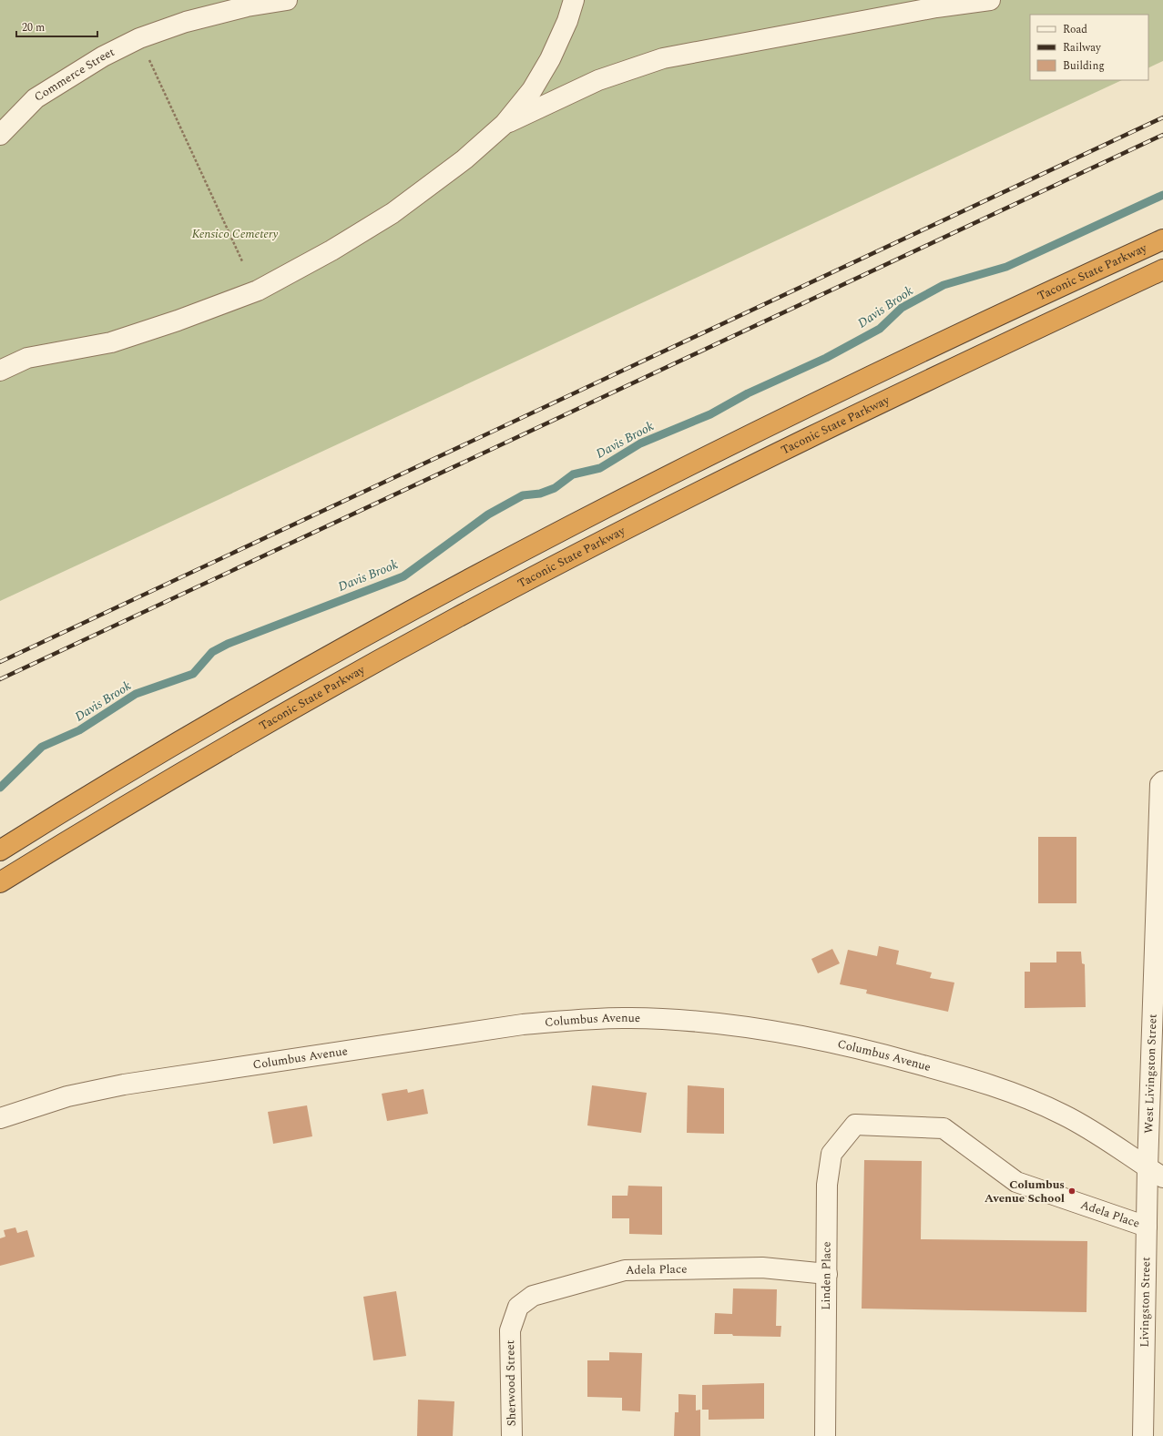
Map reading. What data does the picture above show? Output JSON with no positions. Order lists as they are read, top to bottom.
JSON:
{
  "streets": {
    "highway": ["Taconic State Parkway"],
    "street": [
      "Commerce Street",
      "Columbus Avenue",
      "West Livingston Street",
      "Adela Place",
      "Linden Place",
      "Livingston Street",
      "Sherwood Street"
    ]
  },
  "crossings": [
    ["Columbus Avenue", "West Livingston Street"],
    ["Columbus Avenue", "Livingston Street"],
    ["West Livingston Street", "Livingston Street"],
    ["Adela Place", "Linden Place"],
    ["Adela Place", "Livingston Street"],
    ["Adela Place", "Sherwood Street"]
  ],
  "water": ["Davis Brook"],
  "parks": ["Kensico Cemetery"],
  "places": ["Columbus Avenue School"],
  "legend": ["Road", "Railway", "Building"],
  "scale_bar": "20 m"
}
